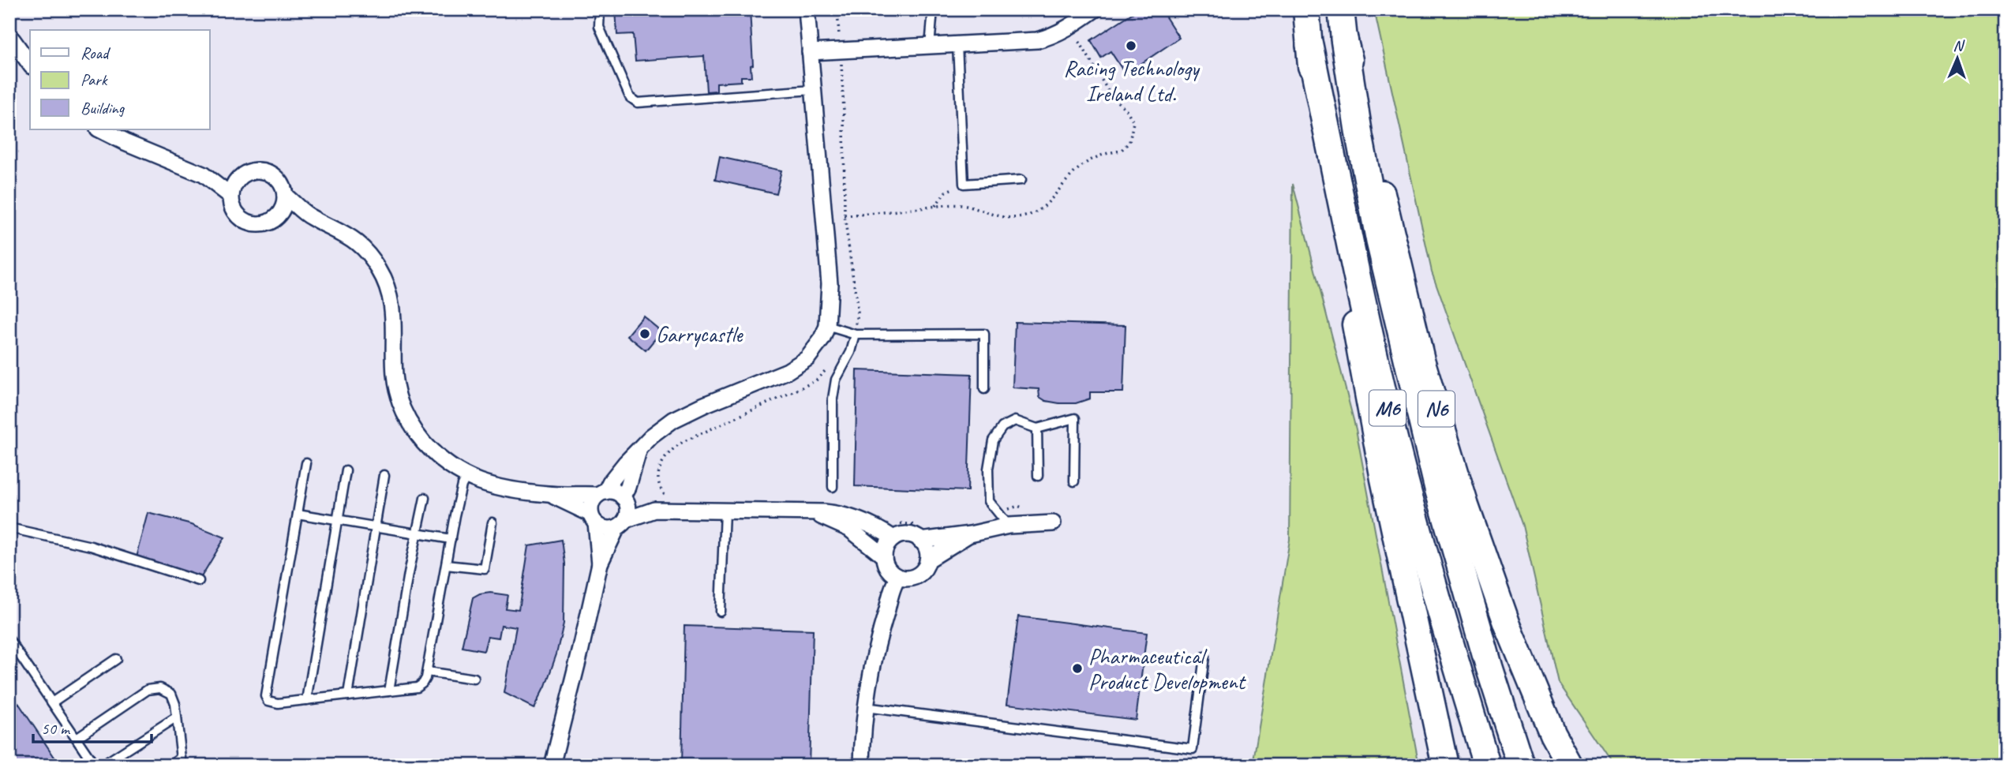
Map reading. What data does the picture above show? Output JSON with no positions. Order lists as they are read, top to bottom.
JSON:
{
  "streets": {
    "highway": ["M6", "N6"]
  },
  "crossings": [
    ["M6", "N6"]
  ],
  "places": ["Racing Technology Ireland Ltd.", "Garrycastle", "Pharmaceutical Product Development"],
  "legend": ["Road", "Park", "Building"],
  "scale_bar": "50 m",
  "north": "top"
}
